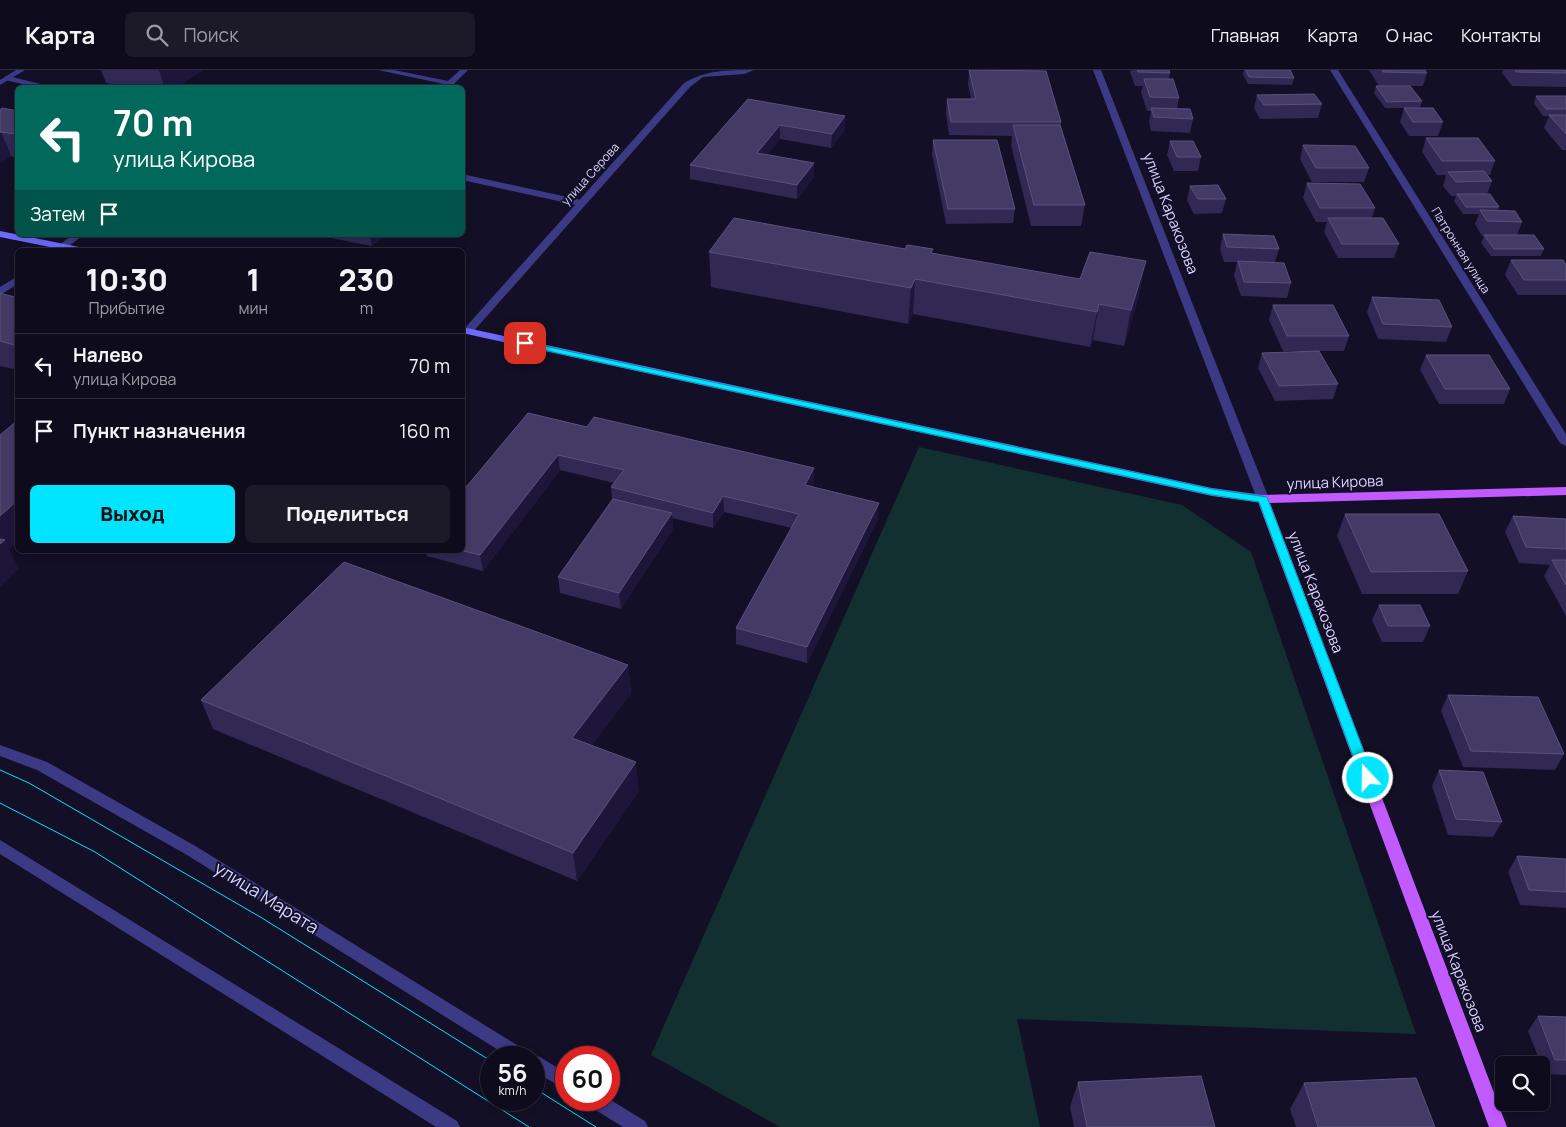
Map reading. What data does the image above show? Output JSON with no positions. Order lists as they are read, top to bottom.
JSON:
{
  "streets": {
    "main road": ["улица Каракозова", "улица Кирова"],
    "street": ["улица Серова", "Патронная улица", "улица Марата"]
  },
  "crossings": [
    ["улица Серова", "улица Кирова"],
    ["улица Каракозова", "улица Кирова"]
  ],
  "page": {
    "header": "Карта",
    "search": "Поиск",
    "nav": [
      "Главная",
      "Карта",
      "О нас",
      "Контакты"
    ],
    "turn": ["70 m", "улица Кирова"],
    "then": "Затем",
    "eta": [
      "10:30",
      "Прибытие",
      "1",
      "мин",
      "230",
      "m"
    ],
    "list": [
      {
        "name": "Налево",
        "note": "улица Кирова",
        "value": "70 m"
      },
      {
        "name": "Пункт назначения",
        "value": "160 m"
      }
    ],
    "buttons": ["Выход", "Поделиться"],
    "speed": "56 km/h",
    "limit": "60"
  }
}
